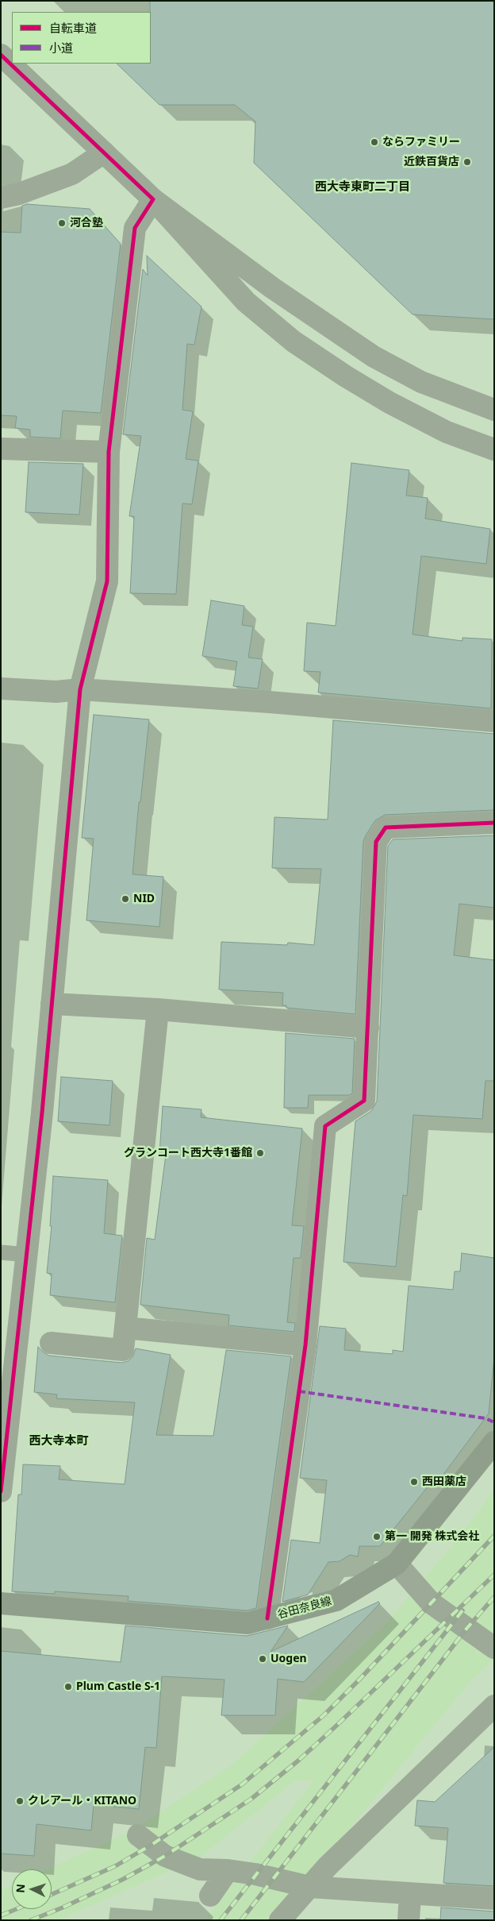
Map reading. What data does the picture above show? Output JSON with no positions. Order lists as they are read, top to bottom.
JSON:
{
  "streets": {
    "main road": ["谷田奈良線"]
  },
  "districts": ["西大寺東町二丁目", "西大寺本町"],
  "places": [
    "ならファミリー",
    "近鉄百貨店",
    "河合塾",
    "NID",
    "グランコート西大寺1番館",
    "西田薬店",
    "第一 開発 株式会社",
    "Uogen",
    "Plum Castle S-1",
    "クレアール・KITANO"
  ],
  "legend": ["自転車道", "小道"],
  "north": "left"
}
